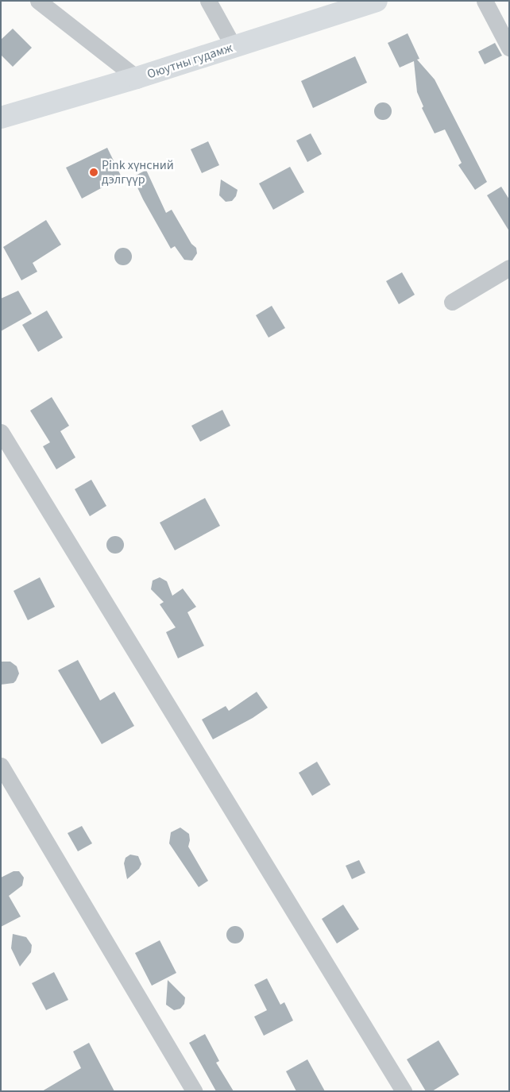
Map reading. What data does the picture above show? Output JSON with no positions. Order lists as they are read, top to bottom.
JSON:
{
  "streets": {
    "street": ["Оюутны гудамж"]
  },
  "places": ["Pink хүнсний дэлгүүр"]
}
